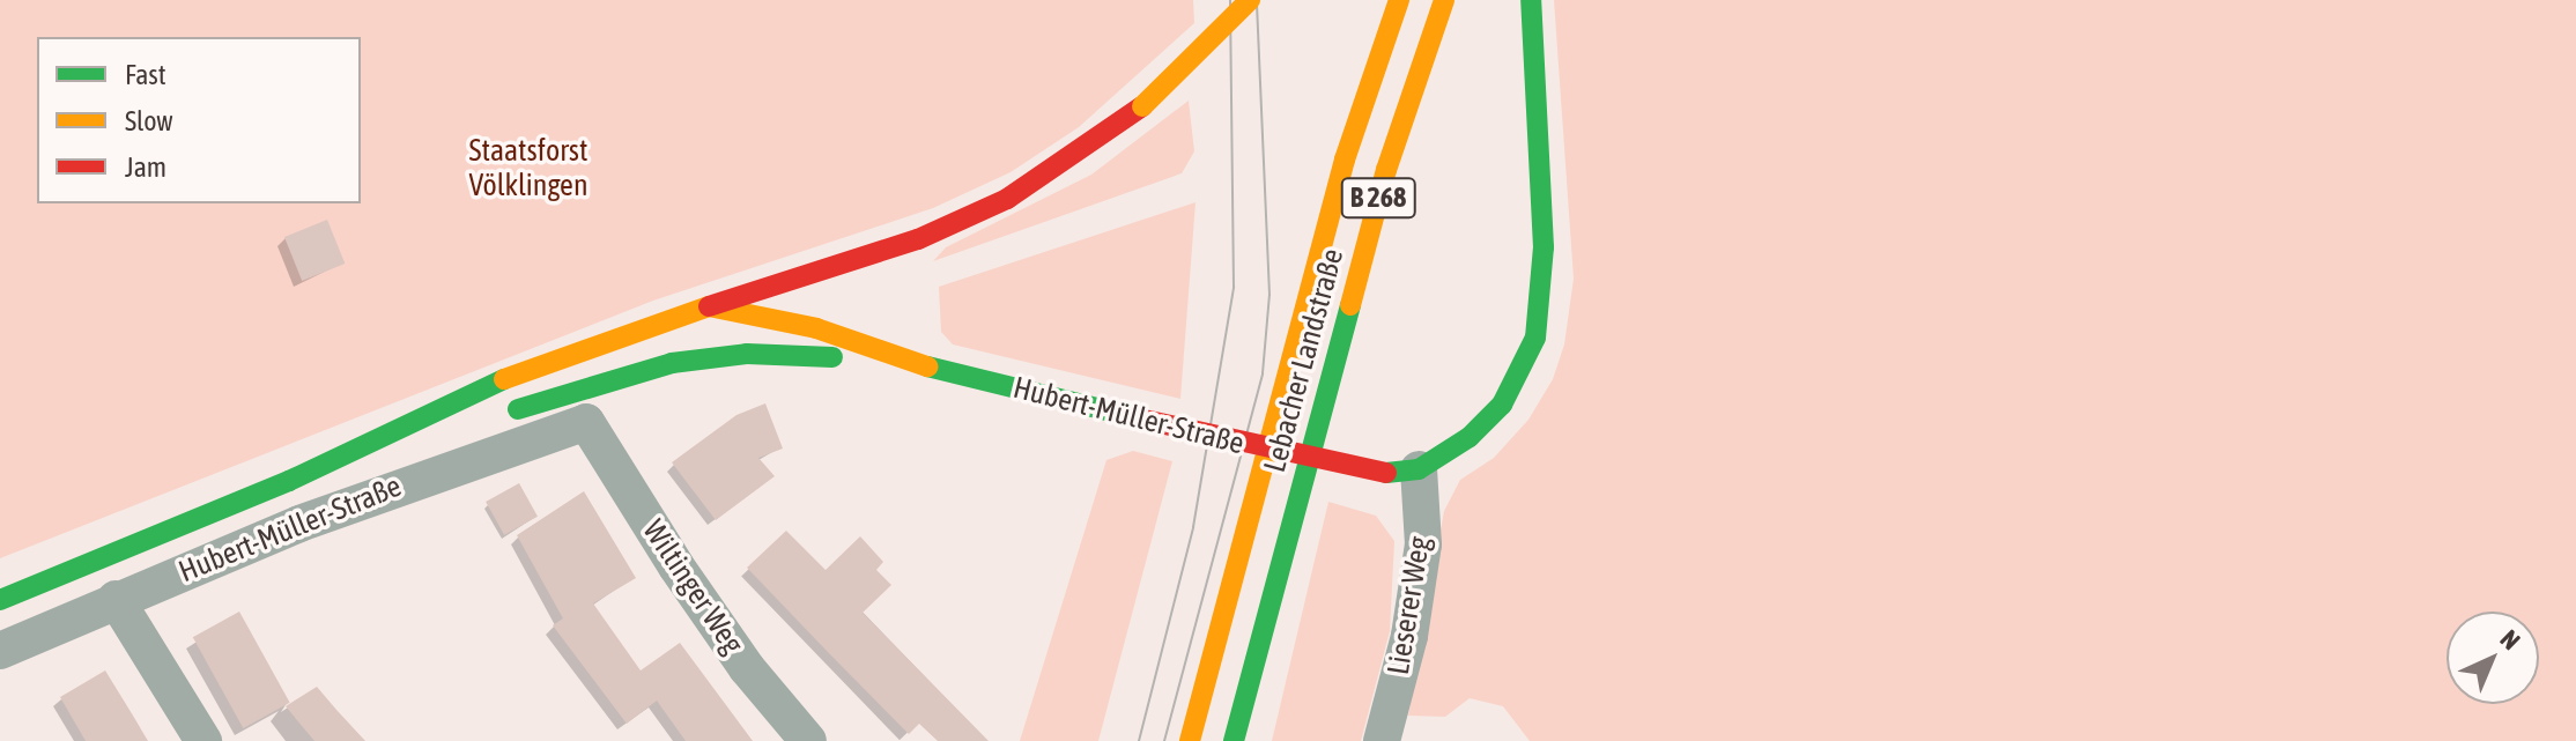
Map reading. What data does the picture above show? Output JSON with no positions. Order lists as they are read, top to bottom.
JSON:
{
  "streets": {
    "main road": ["B 268", "Lebacher Landstraße", "Hubert-Müller-Straße"],
    "street": ["Wiltinger Weg", "Lieserer Weg"]
  },
  "crossings": [
    ["Hubert-Müller-Straße", "Wiltinger Weg"],
    ["Hubert-Müller-Straße", "Lieserer Weg"]
  ],
  "parks": ["Staatsforst Völklingen"],
  "legend": ["Fast", "Slow", "Jam"],
  "north": "top right"
}
